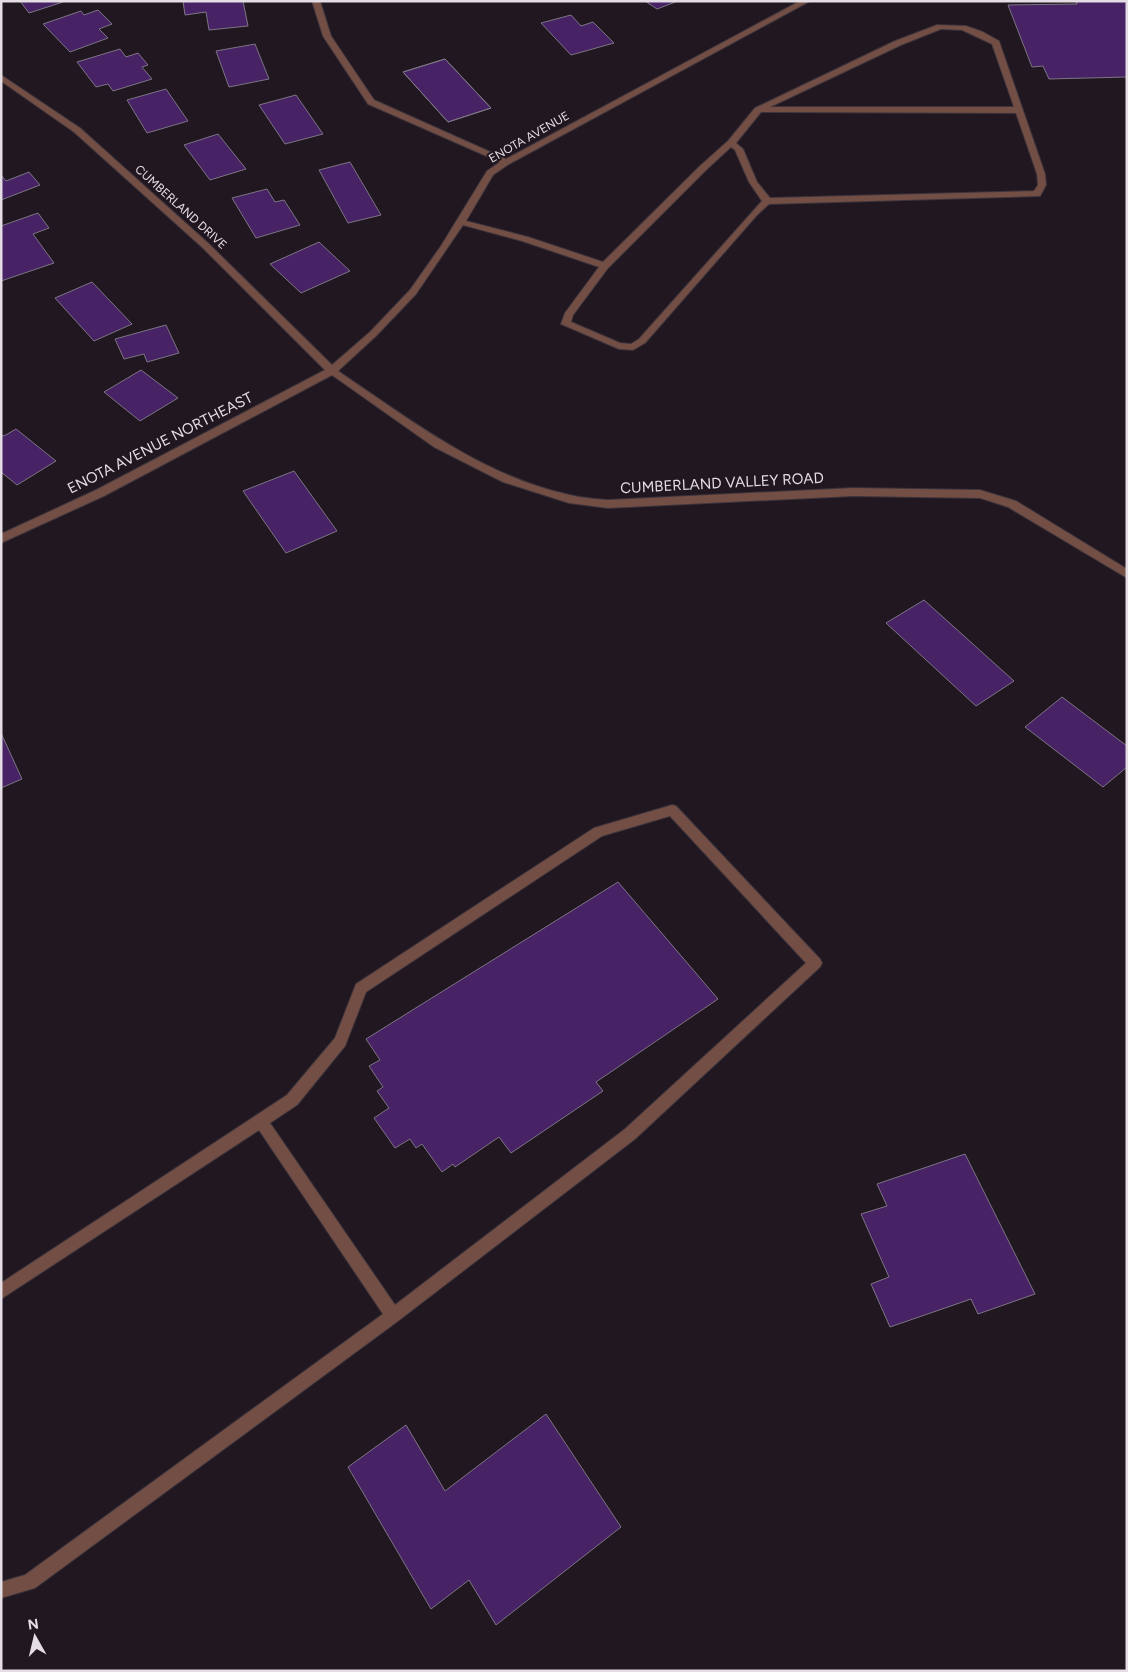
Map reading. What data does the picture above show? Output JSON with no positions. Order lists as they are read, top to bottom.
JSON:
{
  "streets": {
    "street": [
      "ENOTA AVENUE",
      "CUMBERLAND DRIVE",
      "ENOTA AVENUE NORTHEAST",
      "CUMBERLAND VALLEY ROAD"
    ]
  },
  "crossings": [
    ["ENOTA AVENUE", "CUMBERLAND DRIVE"],
    ["ENOTA AVENUE", "ENOTA AVENUE NORTHEAST"],
    ["ENOTA AVENUE", "CUMBERLAND VALLEY ROAD"],
    ["CUMBERLAND DRIVE", "ENOTA AVENUE NORTHEAST"],
    ["CUMBERLAND DRIVE", "CUMBERLAND VALLEY ROAD"],
    ["ENOTA AVENUE NORTHEAST", "CUMBERLAND VALLEY ROAD"]
  ],
  "north": "top"
}
